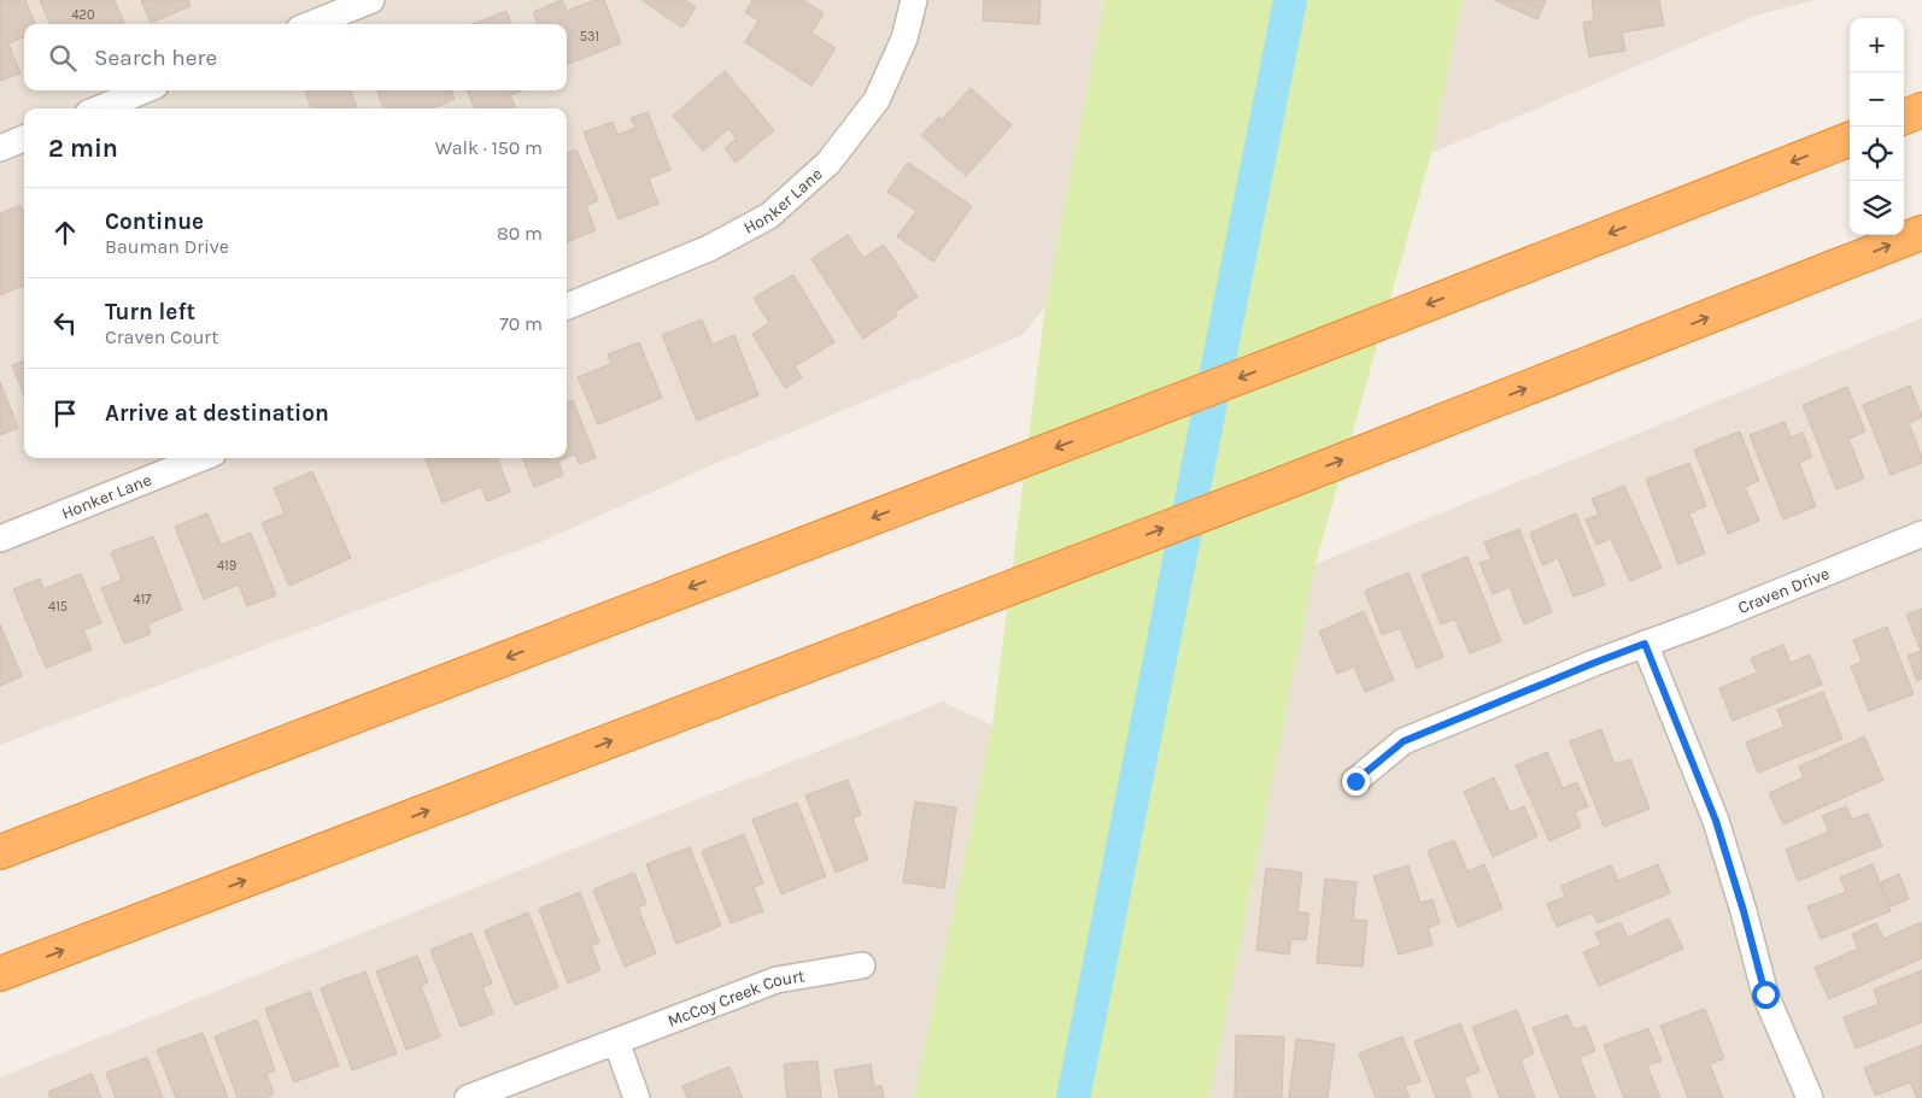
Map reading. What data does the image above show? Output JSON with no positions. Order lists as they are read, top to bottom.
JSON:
{
  "streets": {
    "street": ["Honker Lane", "Craven Drive", "McCoy Creek Court"]
  },
  "house_numbers": [
    "420",
    "531",
    "419",
    "417",
    "415"
  ],
  "page": {
    "map_buttons": ["+", "−"],
    "search": "Search here",
    "heading": ["2 min", "Walk · 150 m"],
    "list": [
      ["Continue", "Bauman Drive", "80 m"],
      ["Turn left", "Craven Court", "70 m"],
      "Arrive at destination"
    ]
  }
}
